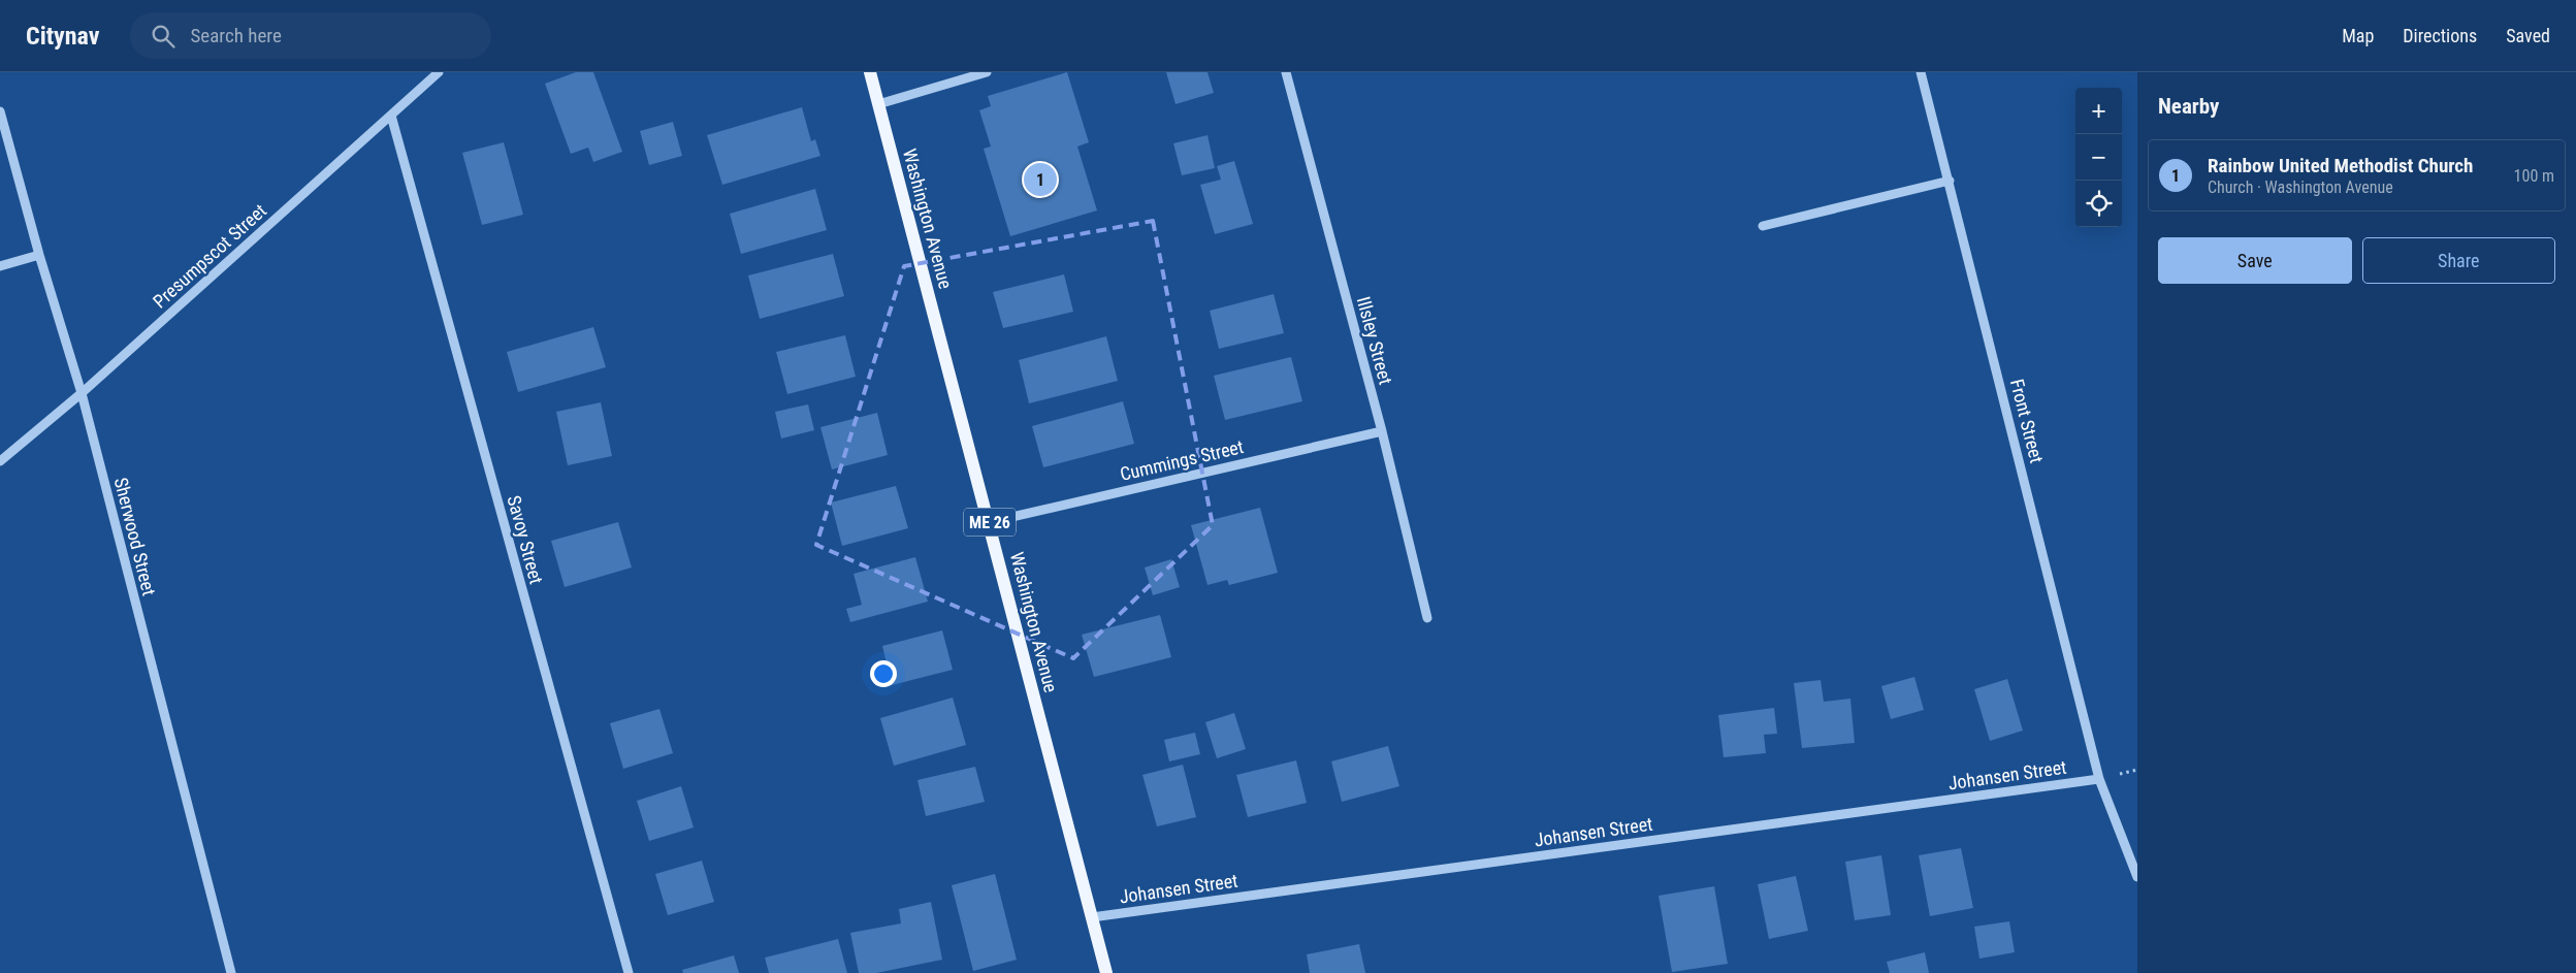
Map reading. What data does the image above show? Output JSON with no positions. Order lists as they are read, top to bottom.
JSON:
{
  "streets": {
    "main road": ["Washington Avenue", "ME 26"],
    "street": [
      "Presumpscot Street",
      "Illsley Street",
      "Front Street",
      "Cummings Street",
      "Sherwood Street",
      "Savoy Street",
      "Johansen Street"
    ]
  },
  "crossings": [
    ["Washington Avenue", "Cummings Street"],
    ["Washington Avenue", "Johansen Street"],
    ["Presumpscot Street", "Sherwood Street"],
    ["Presumpscot Street", "Savoy Street"],
    ["Illsley Street", "Cummings Street"],
    ["Front Street", "Johansen Street"]
  ],
  "page": {
    "header": "Citynav",
    "search": "Search here",
    "nav": ["Map", "Directions", "Saved"],
    "heading": "Nearby",
    "map_buttons": ["+", "−"],
    "list": [
      {
        "mark": "1",
        "name": "Rainbow United Methodist Church",
        "note": "Church · Washington Avenue",
        "value": "100 m"
      }
    ],
    "pins": "1",
    "buttons": ["Save", "Share"]
  }
}
